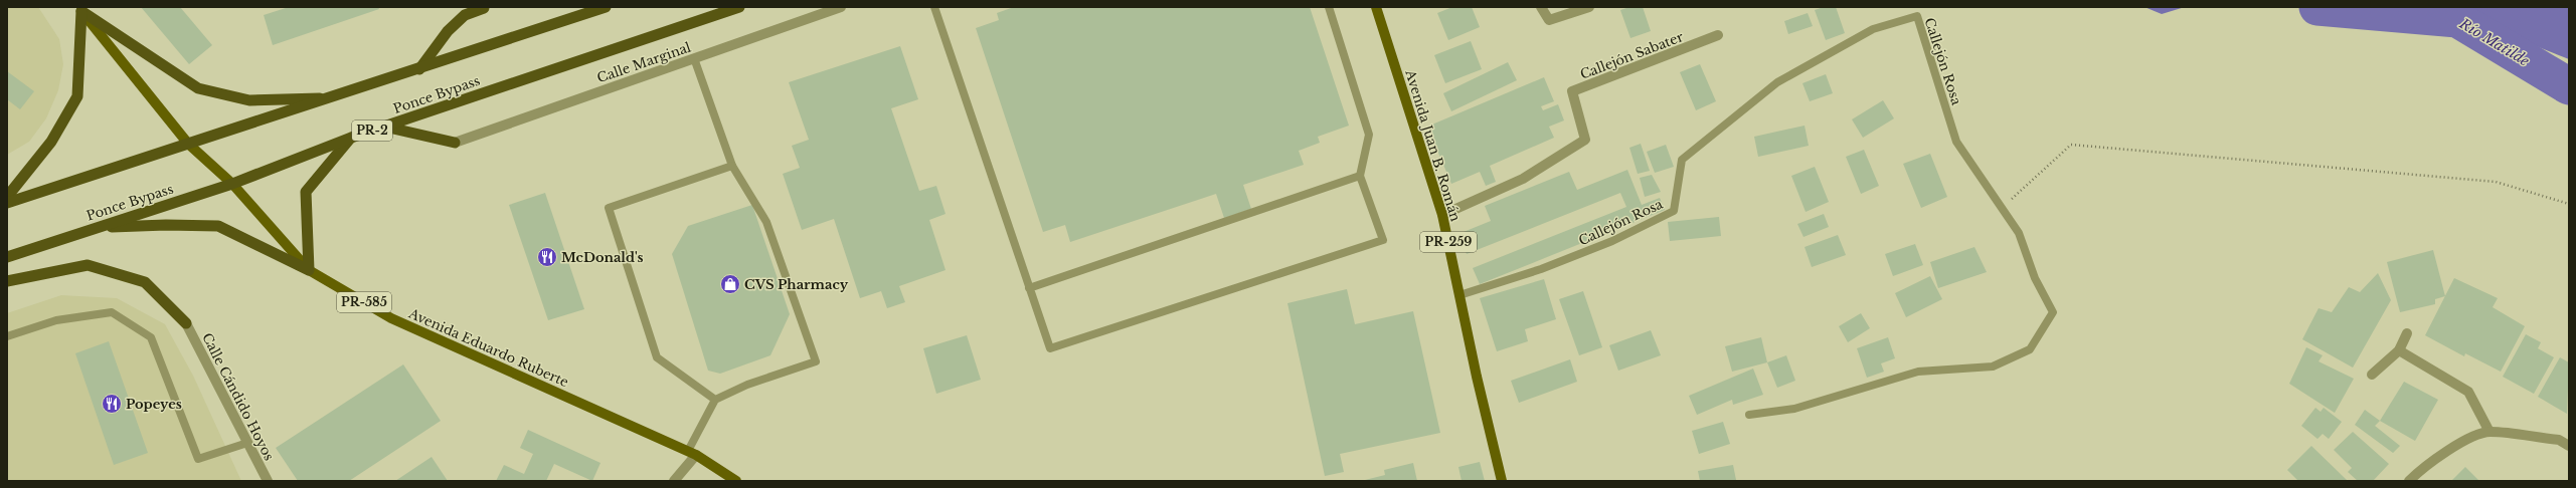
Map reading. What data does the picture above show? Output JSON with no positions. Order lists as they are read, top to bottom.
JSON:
{
  "streets": {
    "highway": ["Ponce Bypass", "PR-2"],
    "main road": [
      "Avenida Juan B. Román",
      "PR-259",
      "PR-585",
      "Avenida Eduardo Ruberte"
    ],
    "street": ["Callejón Sabater", "Calle Marginal", "Calle Cándido Hoyos"],
    "lane": ["Callejón Rosa"]
  },
  "crossings": [
    ["Callejón Sabater", "Avenida Juan B. Román"],
    ["Callejón Rosa", "Avenida Juan B. Román"],
    ["Ponce Bypass", "Avenida Eduardo Ruberte"]
  ],
  "water": ["Río Matilde"],
  "places": {
    "restaurant": ["McDonald's", "Popeyes"],
    "shop": ["CVS Pharmacy"]
  }
}
